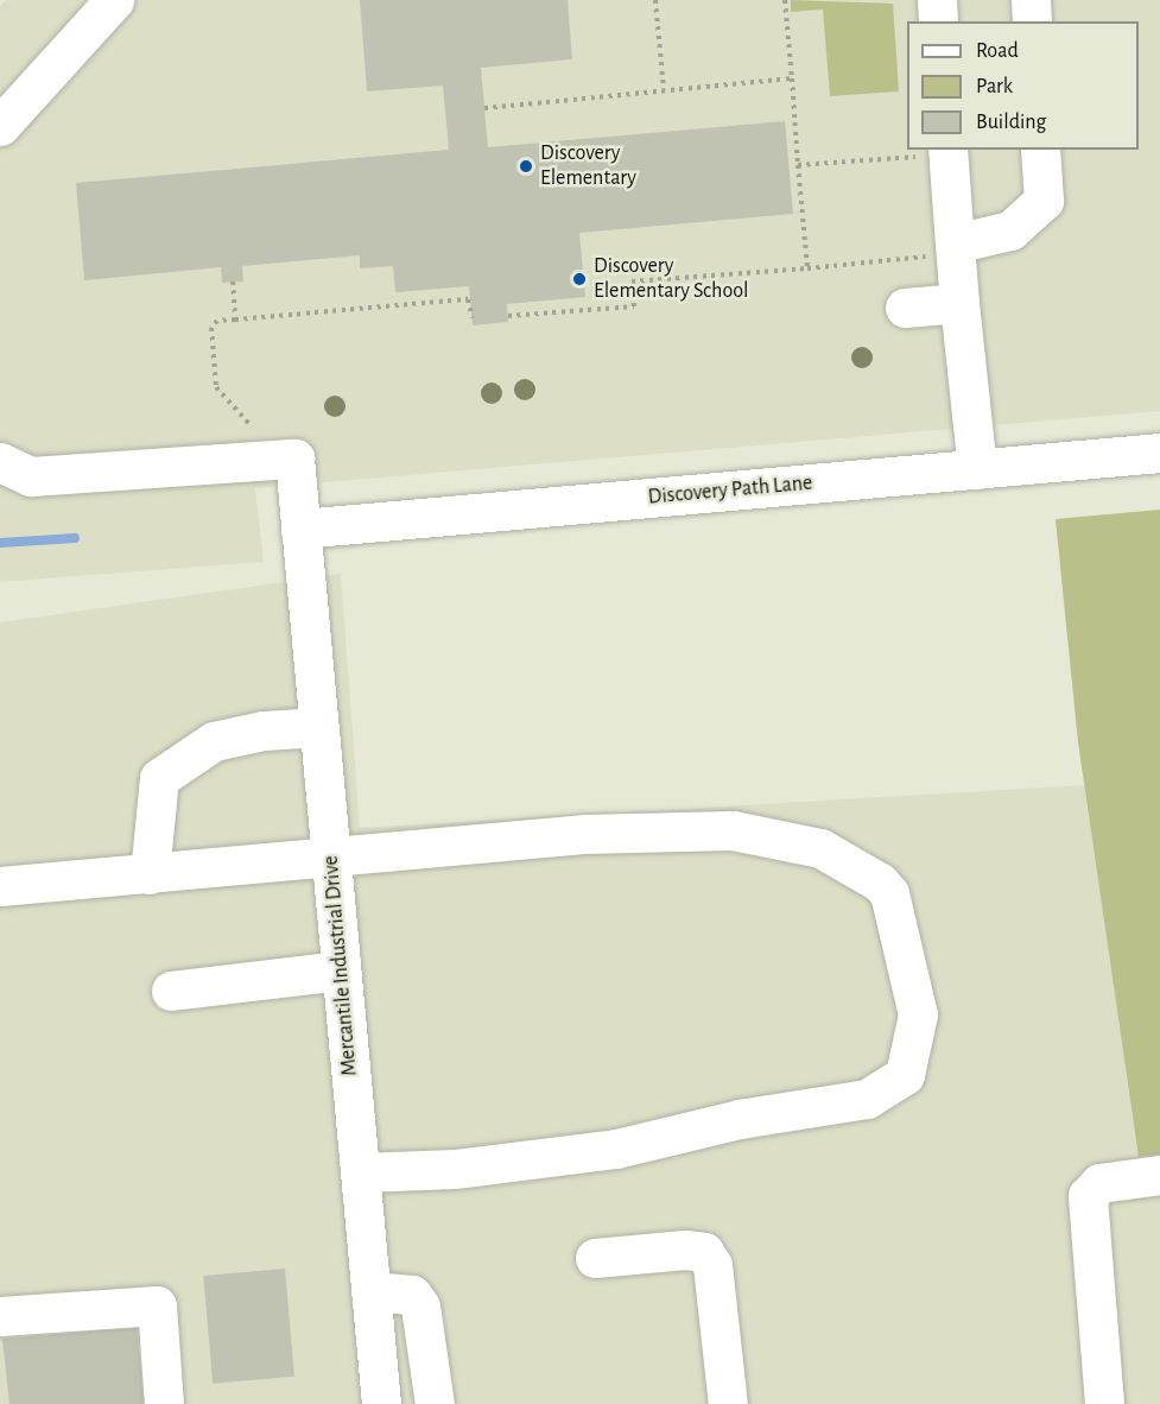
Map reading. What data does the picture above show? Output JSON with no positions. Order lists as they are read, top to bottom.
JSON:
{
  "streets": {
    "street": ["Discovery Path Lane", "Mercantile Industrial Drive"]
  },
  "crossings": [
    ["Discovery Path Lane", "Mercantile Industrial Drive"]
  ],
  "places": ["Discovery Elementary", "Discovery Elementary School"],
  "legend": ["Road", "Park", "Building"]
}
